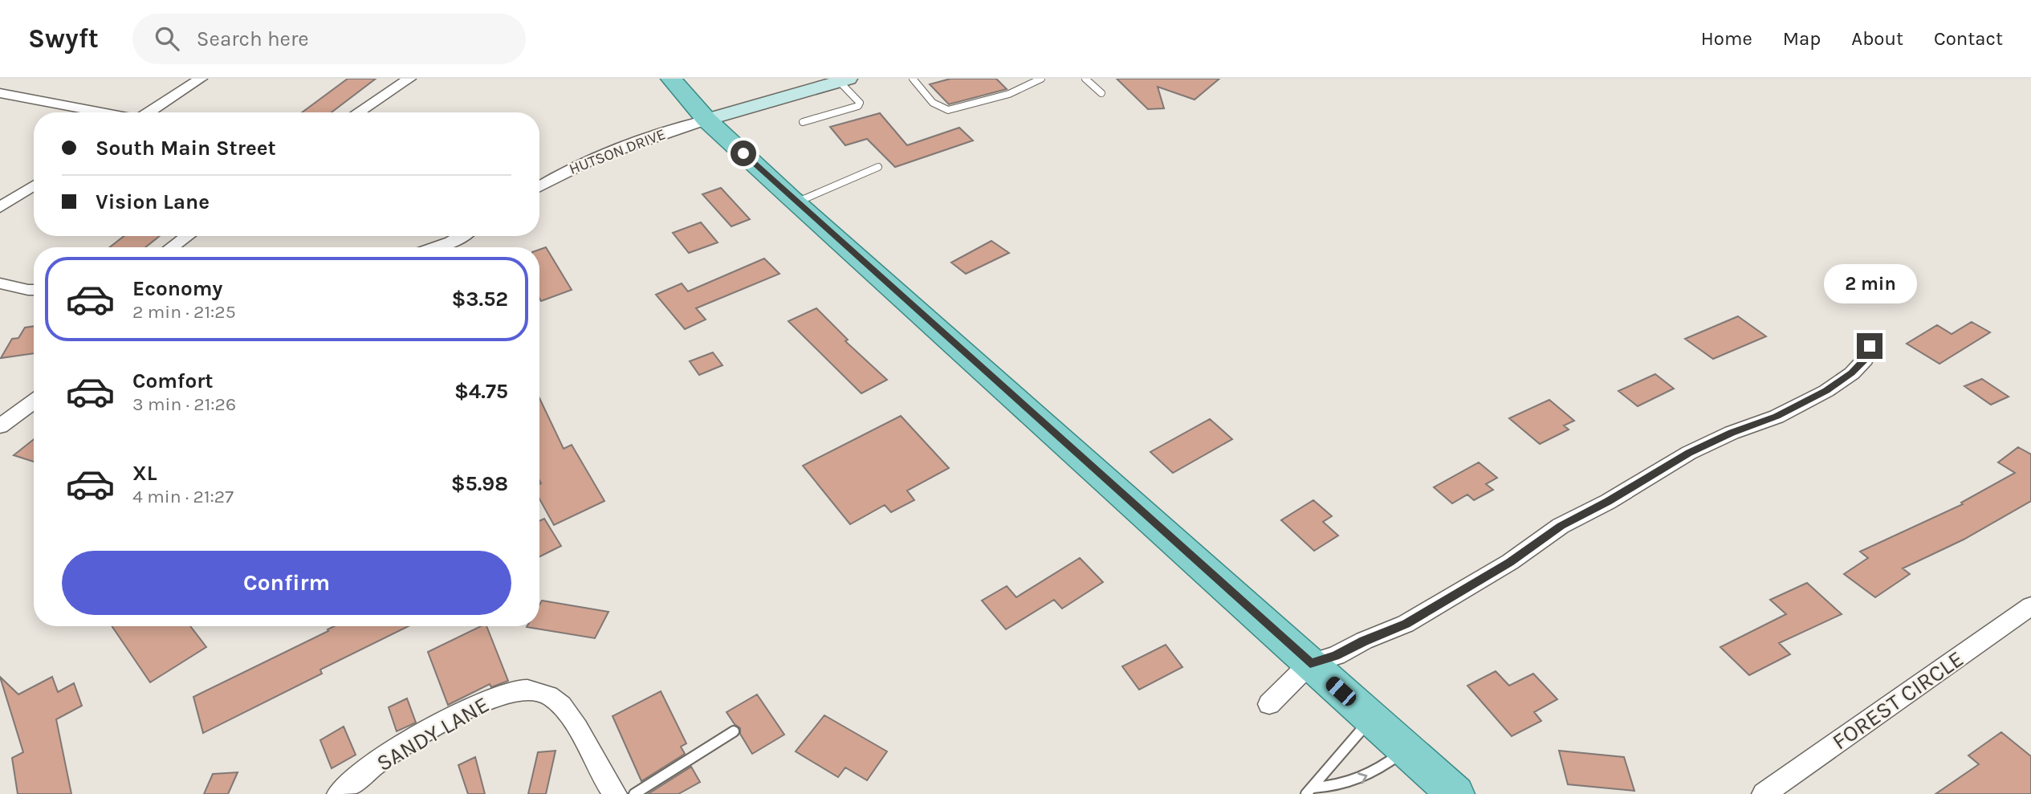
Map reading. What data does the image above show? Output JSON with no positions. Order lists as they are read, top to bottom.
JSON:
{
  "streets": {
    "street": ["HUTSON DRIVE", "FOREST CIRCLE", "SANDY LANE"]
  },
  "page": {
    "header": "Swyft",
    "search": "Search here",
    "nav": [
      "Home",
      "Map",
      "About",
      "Contact"
    ],
    "banner": ["South Main Street", "Vision Lane"],
    "list": [
      {
        "name": "Economy",
        "note": "2 min · 21:25",
        "value": "$3.52"
      },
      {
        "name": "Comfort",
        "note": "3 min · 21:26",
        "value": "$4.75"
      },
      {
        "name": "XL",
        "note": "4 min · 21:27",
        "value": "$5.98"
      }
    ],
    "bubble": "2 min",
    "buttons": "Confirm"
  }
}
